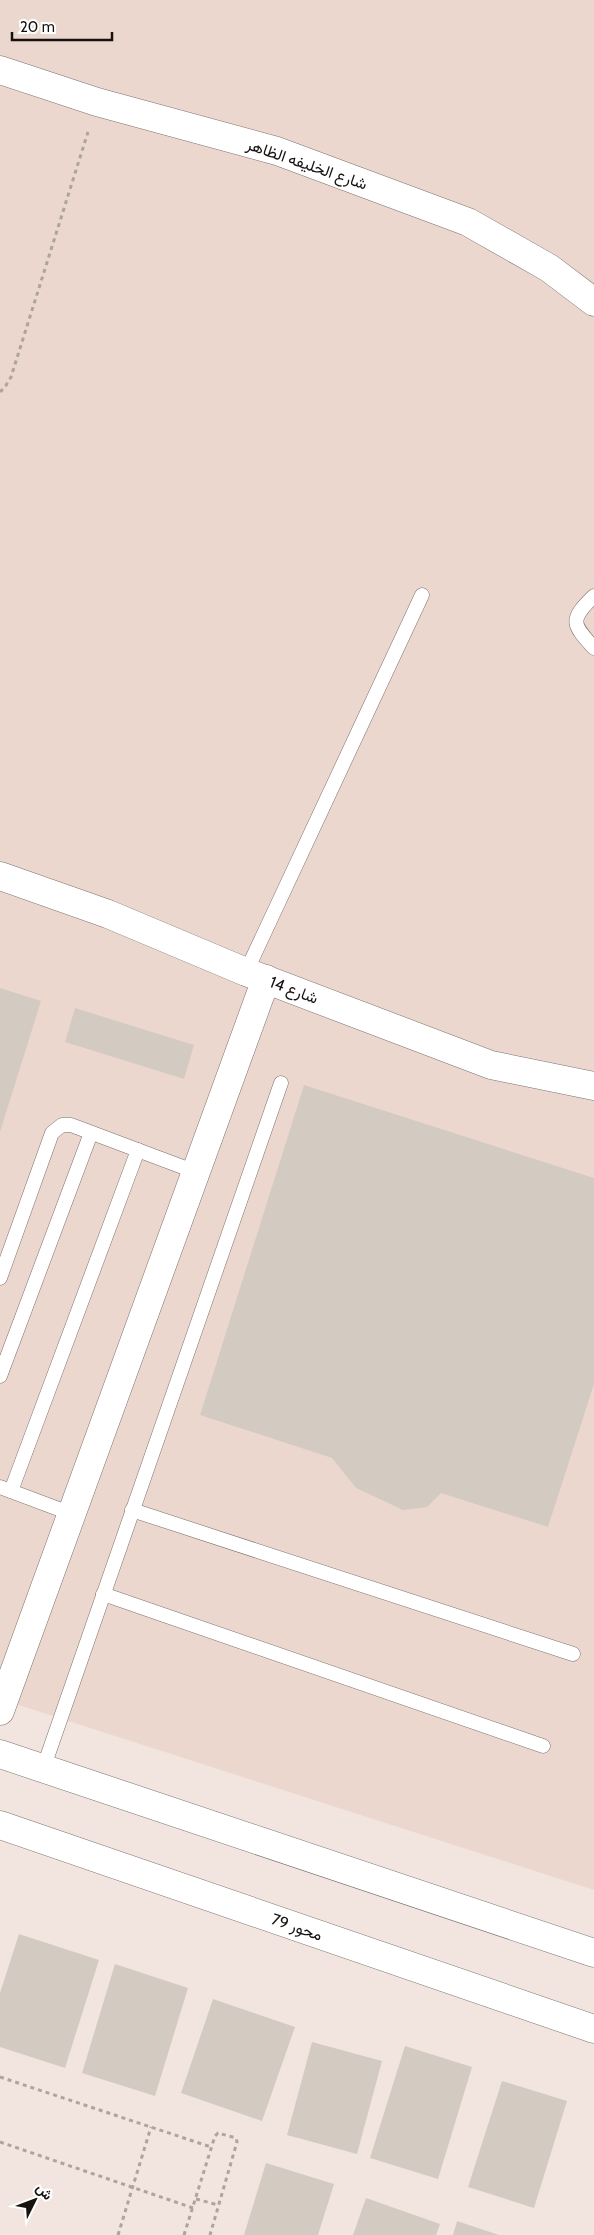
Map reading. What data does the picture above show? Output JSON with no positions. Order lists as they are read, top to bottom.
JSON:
{
  "streets": {
    "street": ["شارع الخليفه الظاهر", "شارع 14", "محور 79"]
  },
  "scale_bar": "20 m",
  "north": "top right"
}
